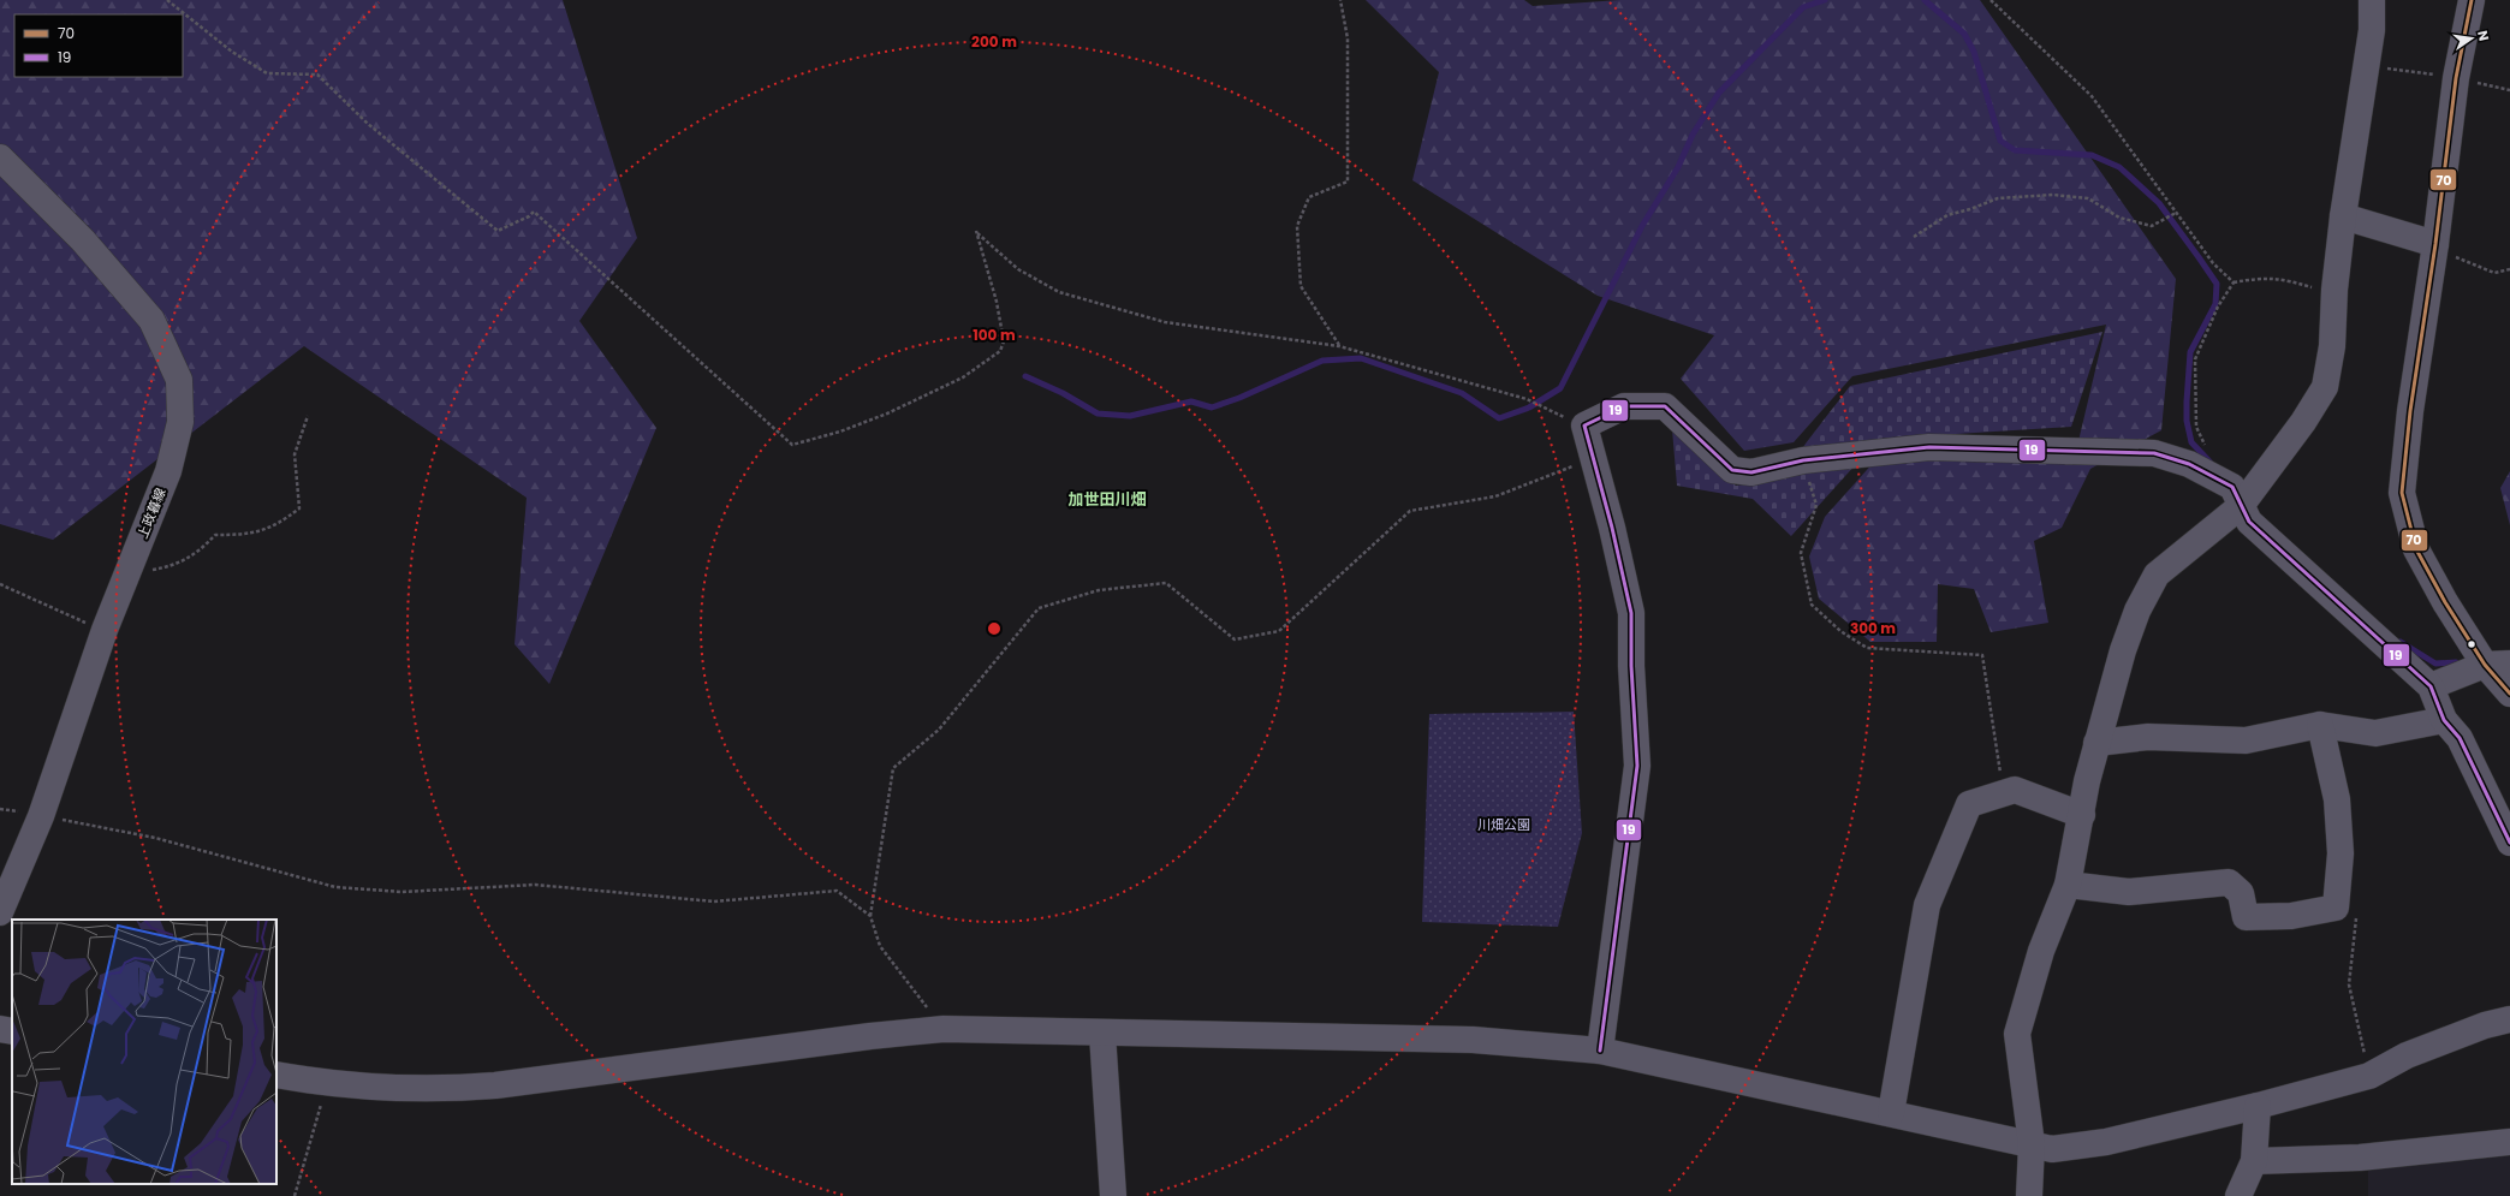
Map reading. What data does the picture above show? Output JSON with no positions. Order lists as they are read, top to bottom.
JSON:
{
  "streets": {
    "street": ["上政暮線"]
  },
  "districts": ["加世田川畑"],
  "parks": ["川畑公園"],
  "lines": ["transit line 70", "transit line 19"],
  "legend": ["70", "19"],
  "north": "right",
  "rings": ["200 m", "100 m", "300 m"]
}
